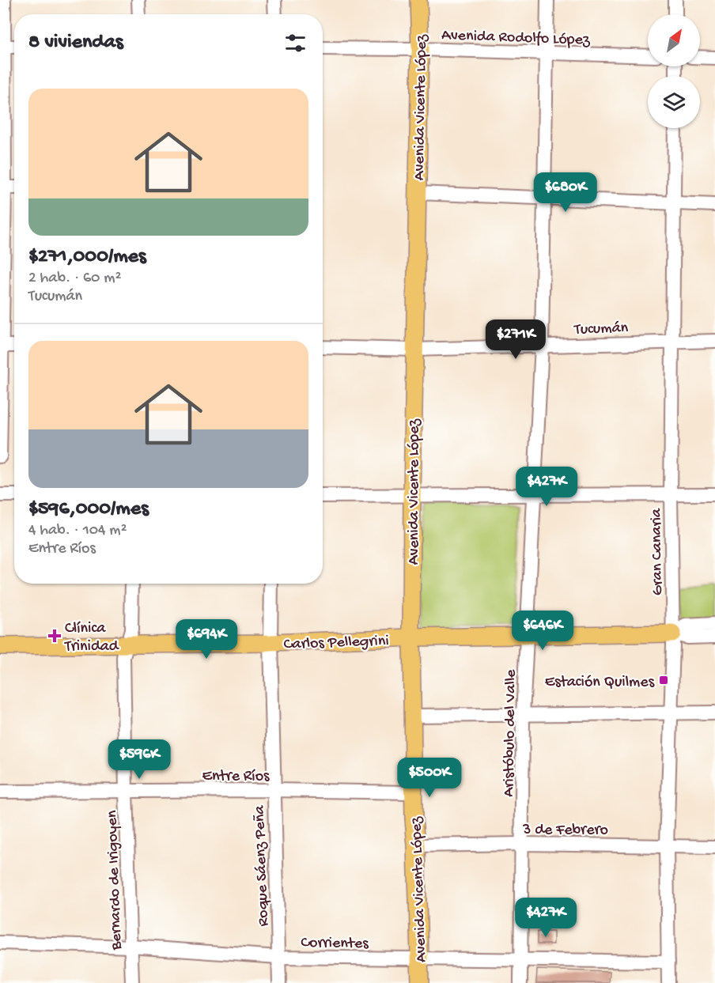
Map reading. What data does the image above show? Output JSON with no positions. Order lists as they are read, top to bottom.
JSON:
{
  "streets": {
    "main road": ["Avenida Vicente López", "Carlos Pellegrini"],
    "street": [
      "Avenida Rodolfo López",
      "Tucumán",
      "Gran Canaria",
      "Aristóbulo del Valle",
      "Entre Ríos",
      "3 de Febrero",
      "Roque Sáenz Peña",
      "Bernardo de Irigoyen",
      "Corrientes"
    ]
  },
  "crossings": [
    ["Avenida Rodolfo López", "Avenida Vicente López"],
    ["Avenida Rodolfo López", "Aristóbulo del Valle"],
    ["Avenida Vicente López", "Tucumán"],
    ["Avenida Vicente López", "Carlos Pellegrini"],
    ["Avenida Vicente López", "Entre Ríos"],
    ["Avenida Vicente López", "3 de Febrero"],
    ["Avenida Vicente López", "Corrientes"],
    ["Tucumán", "Gran Canaria"],
    ["Tucumán", "Aristóbulo del Valle"],
    ["Gran Canaria", "Carlos Pellegrini"],
    ["Gran Canaria", "3 de Febrero"],
    ["Gran Canaria", "Corrientes"],
    ["Carlos Pellegrini", "Aristóbulo del Valle"],
    ["Carlos Pellegrini", "Roque Sáenz Peña"],
    ["Carlos Pellegrini", "Bernardo de Irigoyen"],
    ["Aristóbulo del Valle", "3 de Febrero"],
    ["Aristóbulo del Valle", "Corrientes"],
    ["Entre Ríos", "Roque Sáenz Peña"],
    ["Entre Ríos", "Bernardo de Irigoyen"],
    ["Roque Sáenz Peña", "Corrientes"],
    ["Bernardo de Irigoyen", "Corrientes"]
  ],
  "places": {
    "health": ["Clínica Trinidad"],
    "transit": ["Estación Quilmes"]
  },
  "north": "top right",
  "page": {
    "heading": "8 viviendas",
    "list": [
      {
        "name": "$271,000/mes",
        "note": "2 hab. · 60 m² · Tucumán"
      },
      {
        "name": "$596,000/mes",
        "note": "4 hab. · 104 m² · Entre Ríos"
      }
    ],
    "price": [
      "$680K",
      "$271K",
      "$427K",
      "$646K",
      "$694K",
      "$596K",
      "$500K",
      "$427K"
    ]
  }
}
